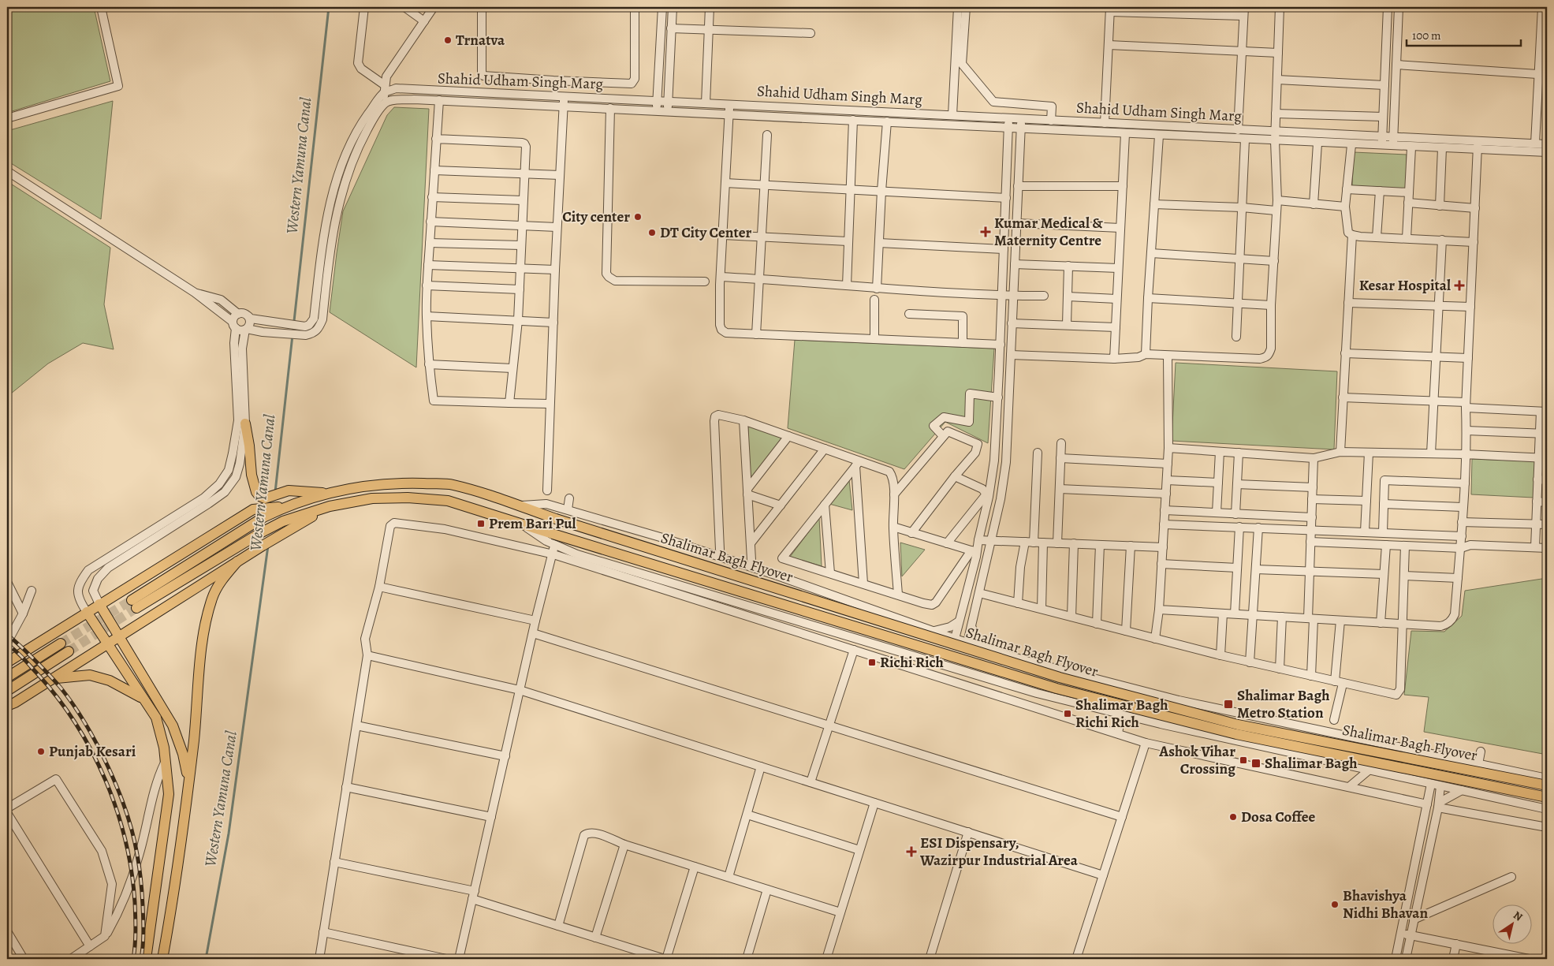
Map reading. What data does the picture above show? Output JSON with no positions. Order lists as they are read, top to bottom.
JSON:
{
  "streets": {
    "main road": ["Shalimar Bagh Flyover"],
    "street": ["Shahid Udham Singh Marg"]
  },
  "water": ["Western Yamuna Canal"],
  "places": {
    "other": [
      "Trnatva",
      "City center",
      "DT City Center",
      "Punjab Kesari",
      "Dosa Coffee",
      "Bhavishya Nidhi Bhavan"
    ],
    "health": ["Kumar Medical & Maternity Centre", "Kesar Hospital", "ESI Dispensary, Wazirpur Industrial Area"],
    "transit": [
      "Prem Bari Pul",
      "Richi Rich",
      "Shalimar Bagh Metro Station",
      "Shalimar Bagh Richi Rich",
      "Ashok Vihar Crossing",
      "Shalimar Bagh"
    ]
  },
  "scale_bar": "100 m",
  "north": "top right"
}
